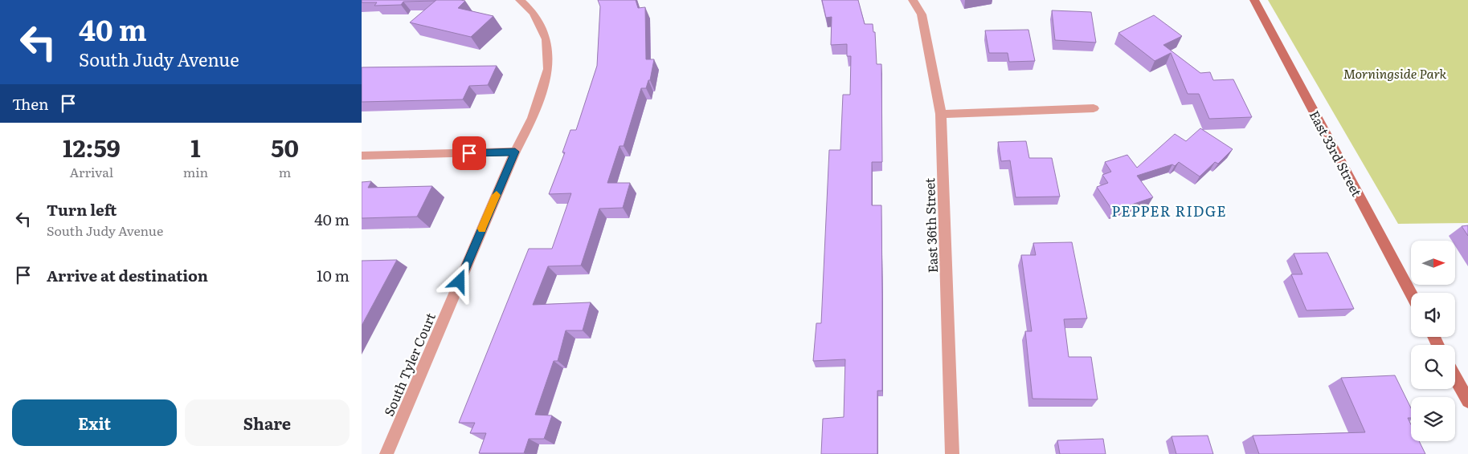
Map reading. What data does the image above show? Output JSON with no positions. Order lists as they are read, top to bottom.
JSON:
{
  "streets": {
    "street": ["East 33rd Street", "East 36th Street", "South Tyler Court"]
  },
  "districts": ["PEPPER RIDGE"],
  "parks": ["Morningside Park"],
  "north": "right",
  "page": {
    "turn": ["40 m", "South Judy Avenue"],
    "then": "Then",
    "eta": [
      "12:59",
      "Arrival",
      "1",
      "min",
      "50",
      "m"
    ],
    "list": [
      {
        "name": "Turn left",
        "note": "South Judy Avenue",
        "value": "40 m"
      },
      {
        "name": "Arrive at destination",
        "value": "10 m"
      }
    ],
    "buttons": ["Exit", "Share"]
  }
}
